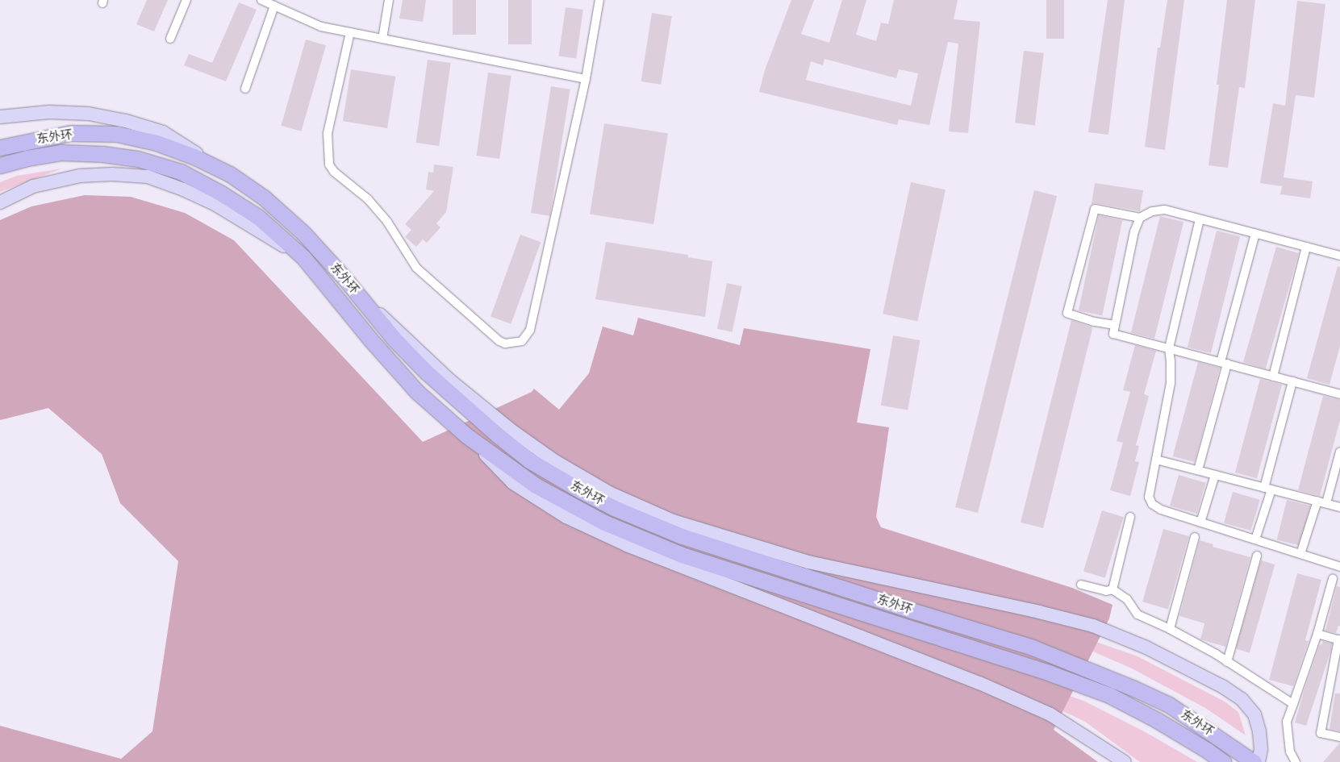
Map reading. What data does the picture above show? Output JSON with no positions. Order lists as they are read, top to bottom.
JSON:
{
  "streets": {
    "highway": ["东外环"]
  }
}
